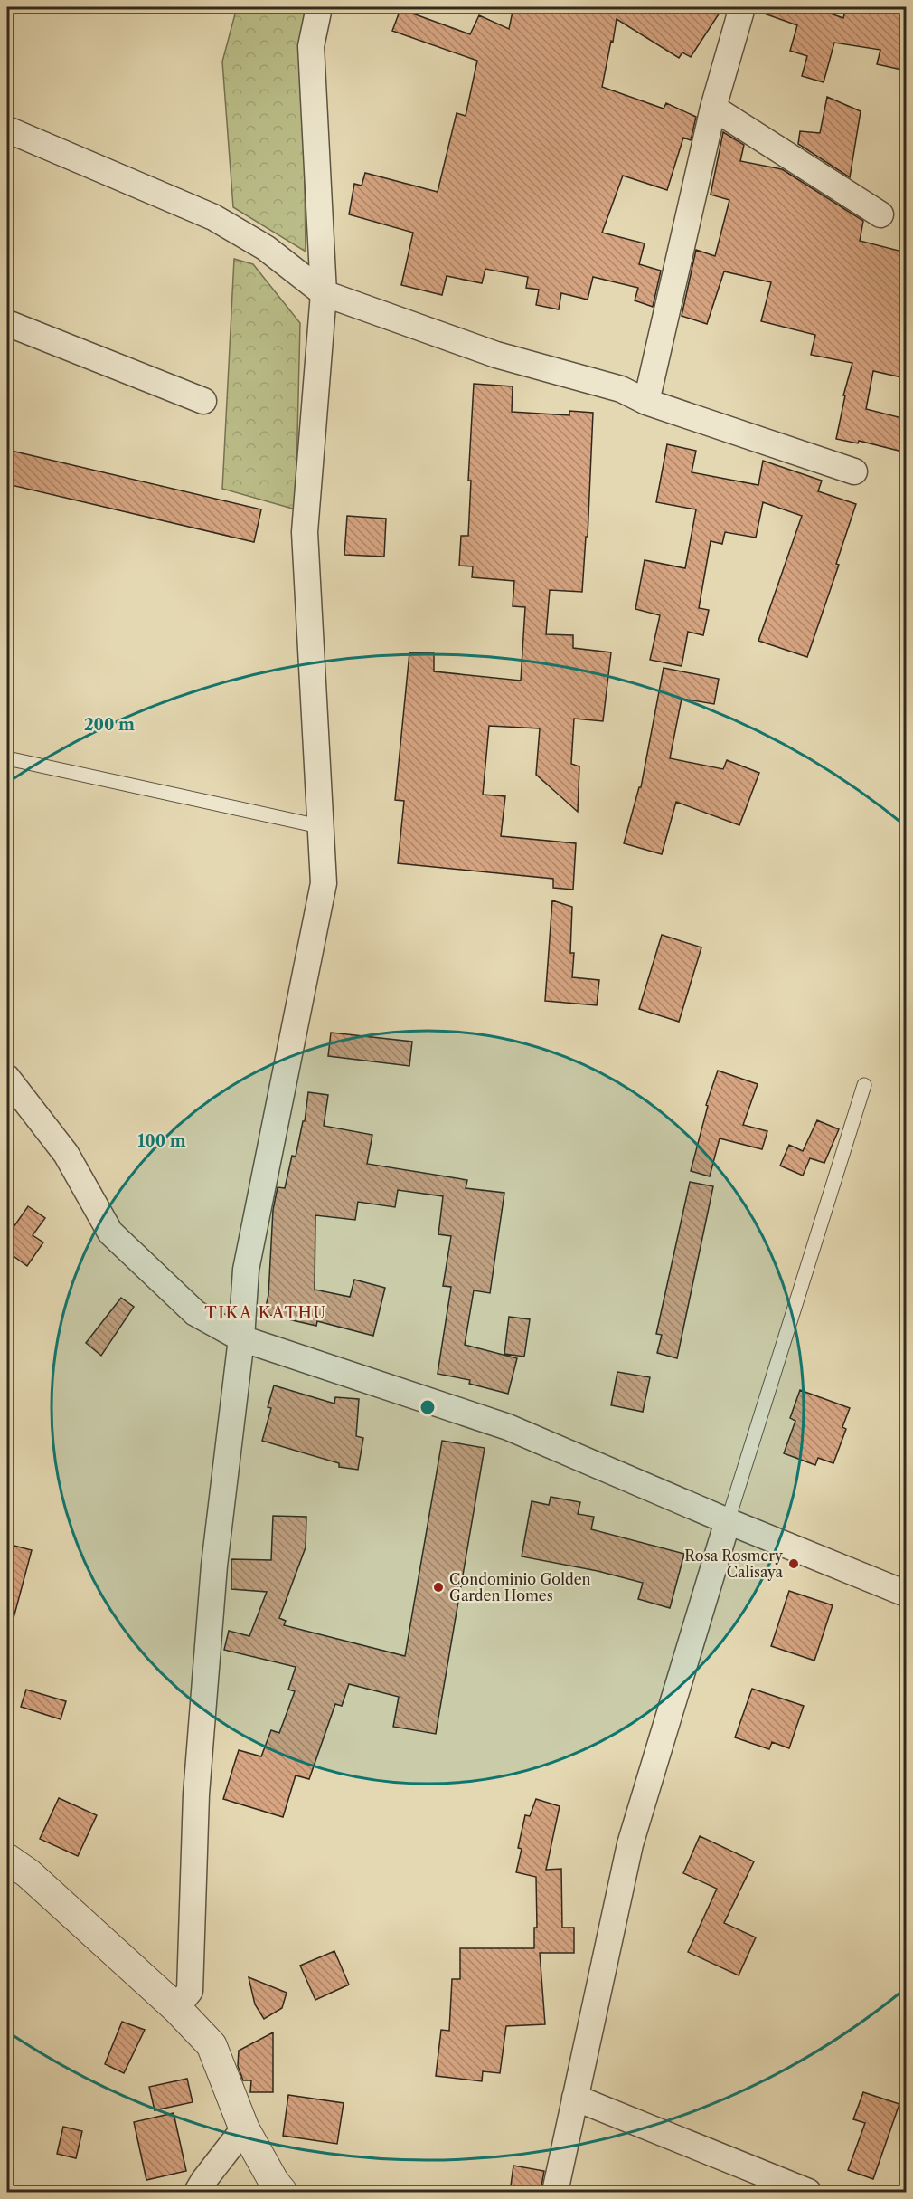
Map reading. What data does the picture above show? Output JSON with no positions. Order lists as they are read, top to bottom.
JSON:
{
  "districts": ["TIKA KATHU"],
  "places": ["Rosa Rosmery Calisaya", "Condominio Golden Garden Homes"],
  "rings": ["200 m", "100 m"]
}
